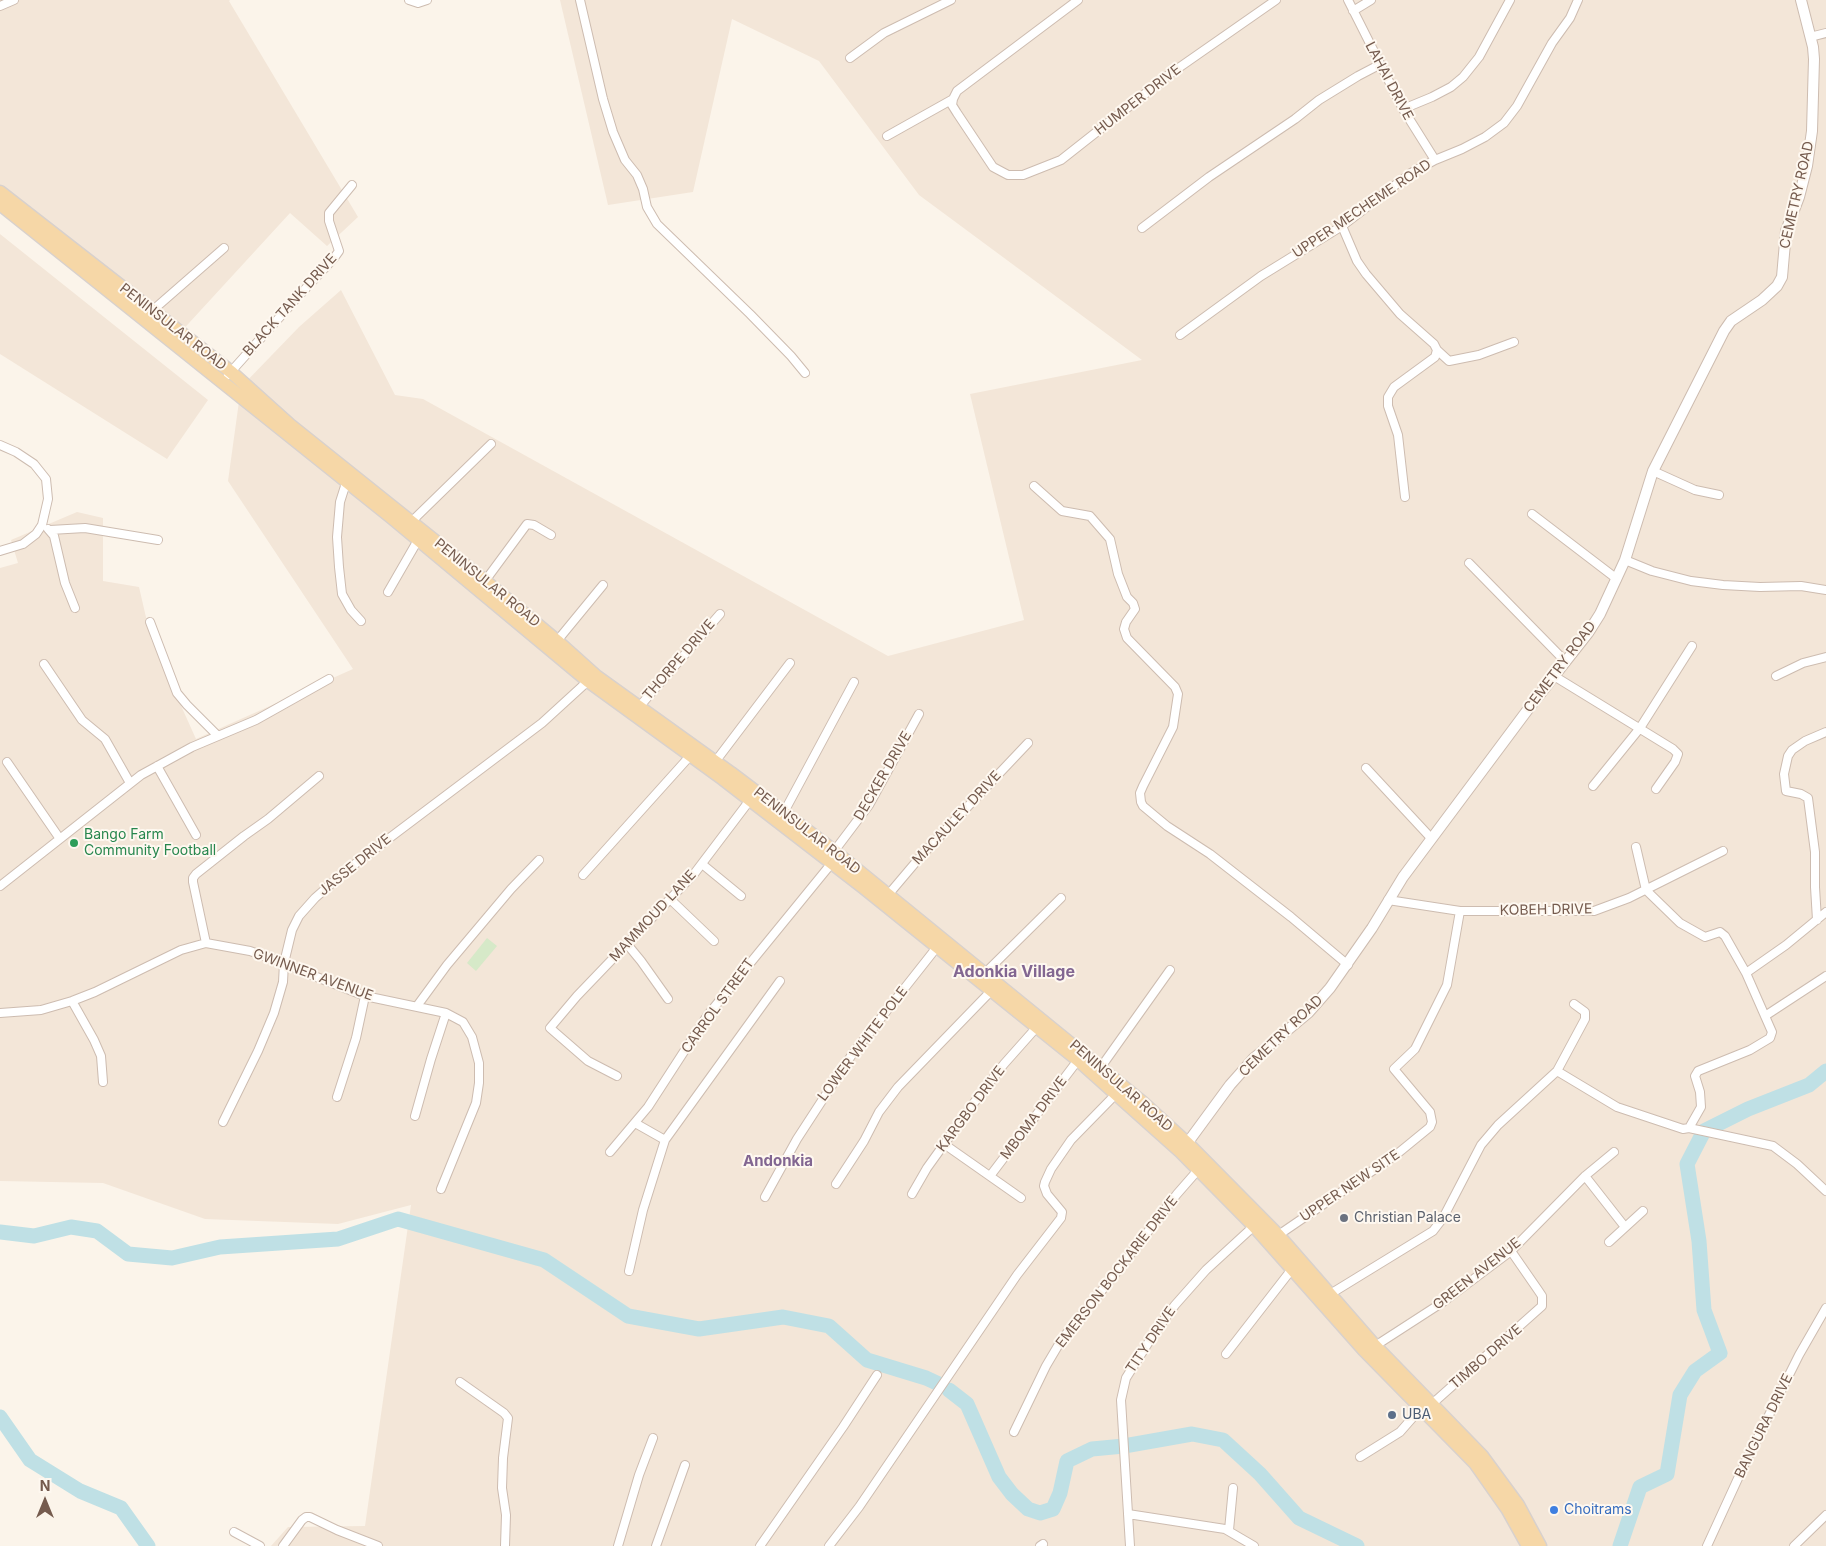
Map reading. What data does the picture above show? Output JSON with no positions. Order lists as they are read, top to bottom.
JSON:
{
  "streets": {
    "main road": ["PENINSULAR ROAD"],
    "street": [
      "LAHAI DRIVE",
      "HUMPER DRIVE",
      "CEMETRY ROAD",
      "UPPER MECHEME ROAD",
      "BLACK TANK DRIVE",
      "THORPE DRIVE",
      "DECKER DRIVE",
      "MACAULEY DRIVE",
      "JASSE DRIVE",
      "KOBEH DRIVE",
      "MAMMOUD LANE",
      "GWINNER AVENUE",
      "CARROL STREET",
      "LOWER WHITE POLE",
      "KARGBO DRIVE",
      "MBOMA DRIVE",
      "UPPER NEW SITE",
      "EMERSON BOCKARIE DRIVE",
      "GREEN AVENUE",
      "TITY DRIVE",
      "TIMBO DRIVE",
      "BANGURA DRIVE"
    ]
  },
  "crossings": [
    ["LAHAI DRIVE", "UPPER MECHEME ROAD"],
    ["CEMETRY ROAD", "PENINSULAR ROAD"],
    ["CEMETRY ROAD", "KOBEH DRIVE"],
    ["BLACK TANK DRIVE", "PENINSULAR ROAD"],
    ["PENINSULAR ROAD", "THORPE DRIVE"],
    ["PENINSULAR ROAD", "DECKER DRIVE"],
    ["PENINSULAR ROAD", "MACAULEY DRIVE"],
    ["PENINSULAR ROAD", "JASSE DRIVE"],
    ["PENINSULAR ROAD", "MAMMOUD LANE"],
    ["PENINSULAR ROAD", "CARROL STREET"],
    ["PENINSULAR ROAD", "LOWER WHITE POLE"],
    ["PENINSULAR ROAD", "KARGBO DRIVE"],
    ["PENINSULAR ROAD", "MBOMA DRIVE"],
    ["PENINSULAR ROAD", "UPPER NEW SITE"],
    ["PENINSULAR ROAD", "EMERSON BOCKARIE DRIVE"],
    ["PENINSULAR ROAD", "GREEN AVENUE"],
    ["PENINSULAR ROAD", "TITY DRIVE"],
    ["PENINSULAR ROAD", "TIMBO DRIVE"],
    ["DECKER DRIVE", "CARROL STREET"],
    ["JASSE DRIVE", "GWINNER AVENUE"],
    ["KOBEH DRIVE", "UPPER NEW SITE"],
    ["GREEN AVENUE", "TIMBO DRIVE"]
  ],
  "districts": ["Adonkia Village", "Andonkia"],
  "places": [
    "Bango Farm Community Football",
    "Christian Palace",
    "UBA",
    "Choitrams"
  ],
  "north": "top"
}
